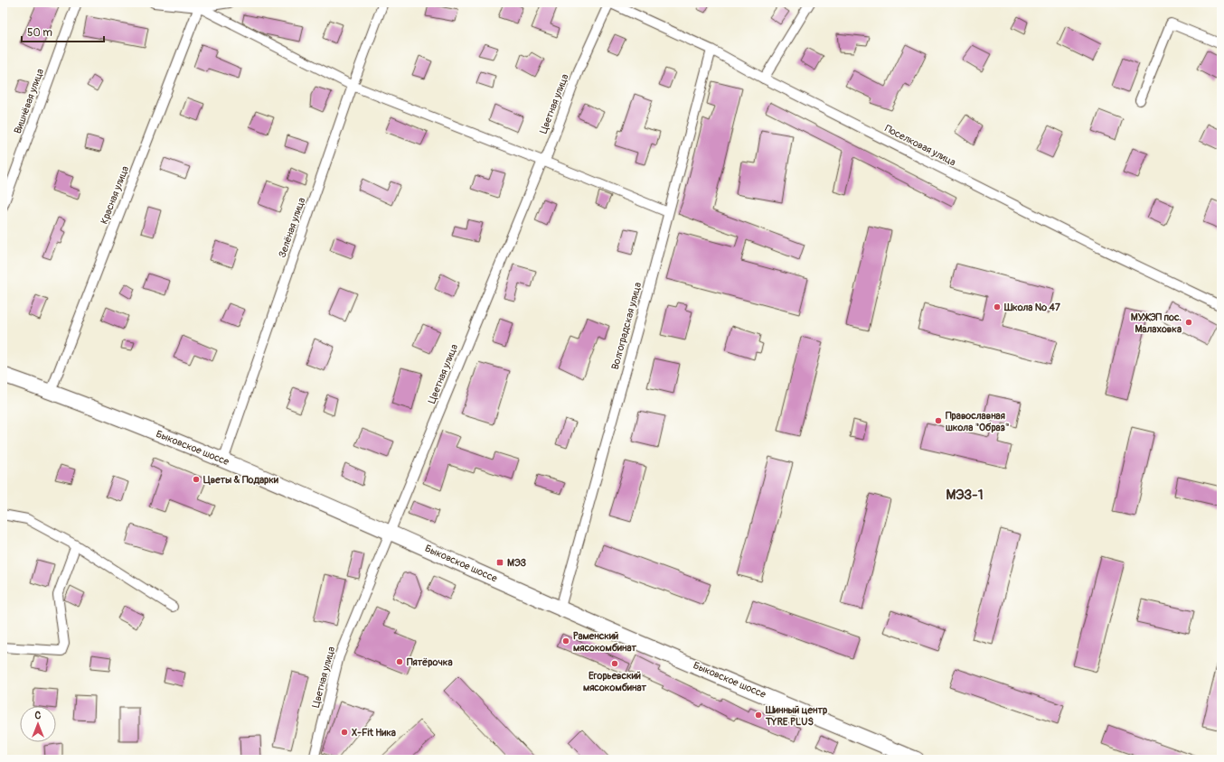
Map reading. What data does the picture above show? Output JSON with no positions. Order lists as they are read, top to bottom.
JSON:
{
  "streets": {
    "main road": ["Быковское шоссе"],
    "street": [
      "Вишнёвая улица",
      "Цветная улица",
      "Поселковая улица",
      "Красная улица",
      "Зелёная улица",
      "Волгоградская улица"
    ]
  },
  "crossings": [
    ["Цветная улица", "Поселковая улица"],
    ["Цветная улица", "Быковское шоссе"],
    ["Поселковая улица", "Волгоградская улица"],
    ["Красная улица", "Быковское шоссе"],
    ["Зелёная улица", "Быковское шоссе"],
    ["Волгоградская улица", "Быковское шоссе"]
  ],
  "districts": ["МЭЗ-1"],
  "places": {
    "other": [
      "Школа № 47",
      "МУЖЭП пос. Малаховка",
      "Православная школа \"Образ\"",
      "Цветы & Подарки",
      "Раменский мясокомбинат",
      "Пятёрочка",
      "Егорьевский мясокомбинат",
      "Шинный центр TYRE PLUS",
      "X-Fit Ника"
    ],
    "transit": ["МЭЗ"]
  },
  "scale_bar": "50 m",
  "north": "top"
}
